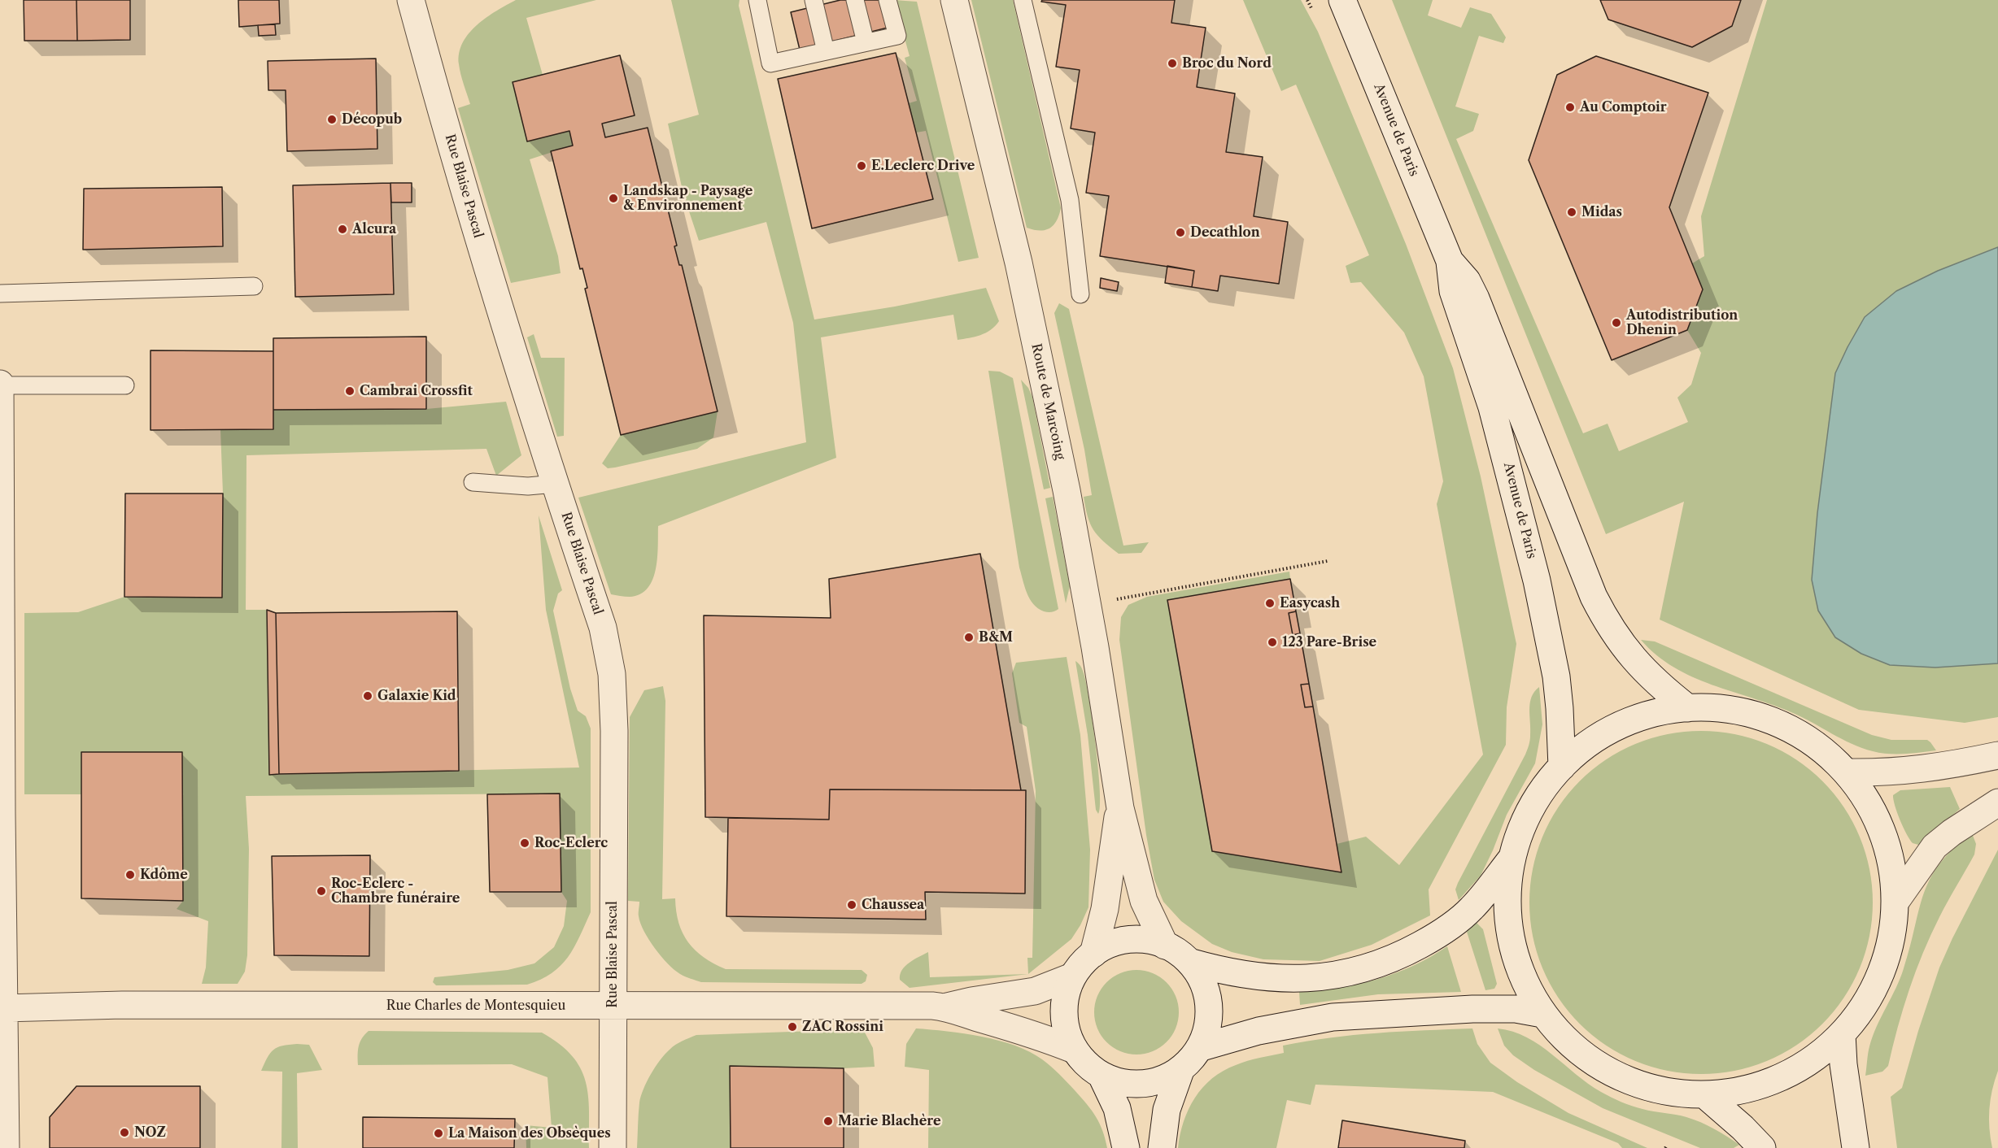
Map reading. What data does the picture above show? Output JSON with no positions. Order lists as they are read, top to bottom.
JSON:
{
  "streets": {
    "street": [
      "Avenue de Paris",
      "Rue Blaise Pascal",
      "Route de Marcoing",
      "Rue Charles de Montesquieu"
    ]
  },
  "crossings": [
    ["Rue Blaise Pascal", "Rue Charles de Montesquieu"],
    ["Route de Marcoing", "Rue Charles de Montesquieu"]
  ],
  "places": [
    "Broc du Nord",
    "Au Comptoir",
    "Décopub",
    "E.Leclerc Drive",
    "Landskap - Paysage & Environnement",
    "Midas",
    "Alcura",
    "Decathlon",
    "Autodistribution Dhenin",
    "Cambrai Crossfit",
    "Easycash",
    "B&M",
    "123 Pare-Brise",
    "Galaxie Kid",
    "Roc-Eclerc",
    "Kdôme",
    "Roc-Eclerc - Chambre funéraire",
    "Chaussea",
    "ZAC Rossini",
    "Marie Blachère",
    "NOZ",
    "La Maison des Obsèques"
  ]
}
